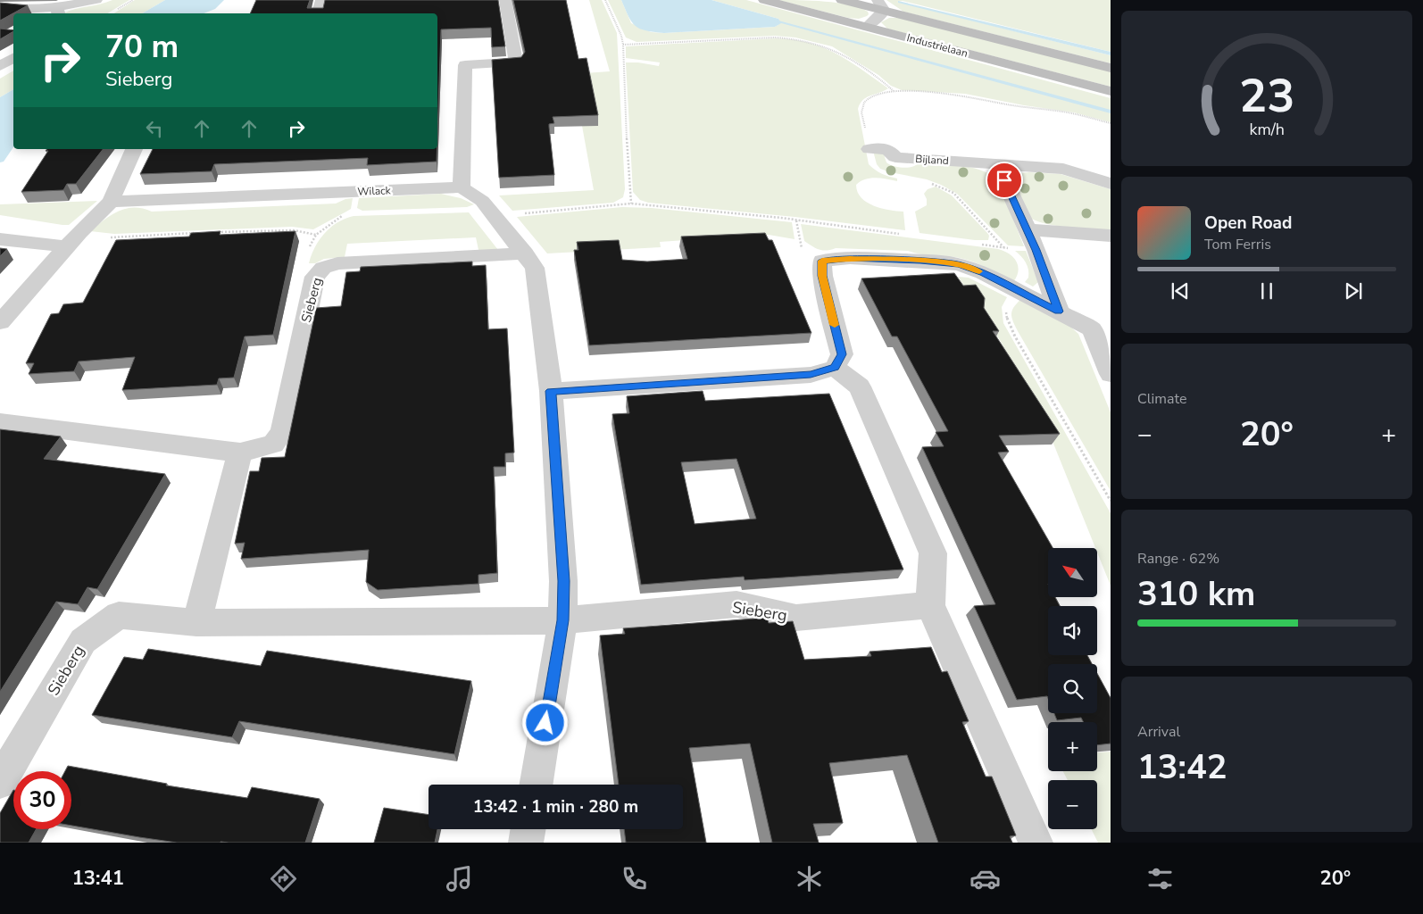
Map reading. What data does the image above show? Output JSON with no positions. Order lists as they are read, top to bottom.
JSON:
{
  "streets": {
    "main road": ["Industrielaan"],
    "street": ["Bijland", "Wilack", "Sieberg"]
  },
  "north": "top left",
  "page": {
    "turn": ["70 m", "Sieberg"],
    "song": ["Open Road", "Tom Ferris"],
    "tile": [
      "Climate",
      ["Range · 62%", "310 km"],
      ["Arrival", "13:42"]
    ],
    "heat": ["−", "20°", "+"],
    "map_buttons": ["+", "−"],
    "limit": "30",
    "trip": "13:42 · 1 min · 280 m",
    "tabs": ["13:41", "20°"],
    "gauge": ["23", "km/h"]
  }
}
